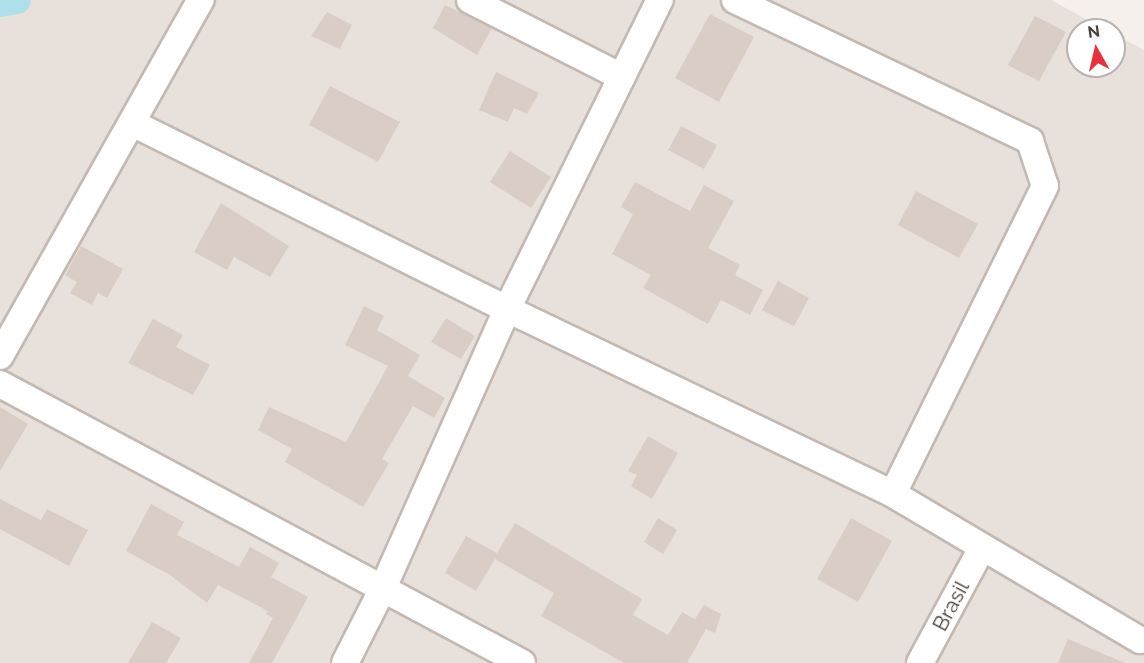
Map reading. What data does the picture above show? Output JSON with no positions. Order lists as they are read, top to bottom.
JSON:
{
  "streets": {
    "street": ["Brasil"]
  },
  "north": "top"
}
